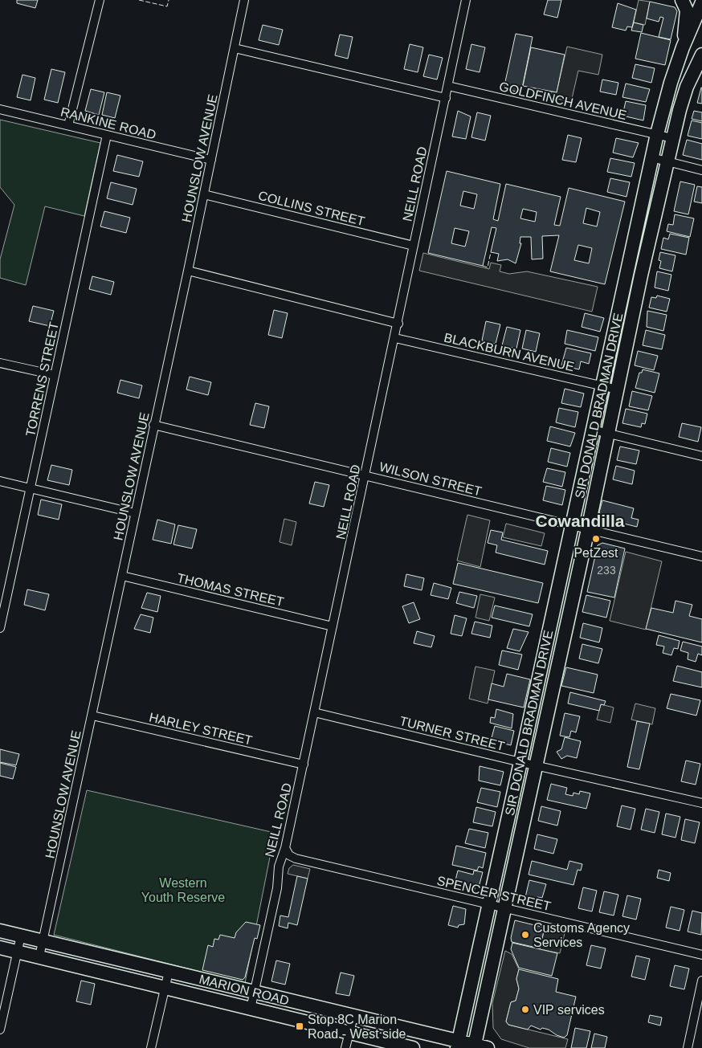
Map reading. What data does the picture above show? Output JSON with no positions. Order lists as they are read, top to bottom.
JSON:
{
  "streets": {
    "main road": ["SIR DONALD BRADMAN DRIVE", "MARION ROAD"],
    "street": [
      "GOLDFINCH AVENUE",
      "RANKINE ROAD",
      "HOUNSLOW AVENUE",
      "NEILL ROAD",
      "COLLINS STREET",
      "BLACKBURN AVENUE",
      "TORRENS STREET",
      "WILSON STREET",
      "THOMAS STREET",
      "HARLEY STREET",
      "TURNER STREET",
      "SPENCER STREET"
    ]
  },
  "crossings": [
    ["GOLDFINCH AVENUE", "NEILL ROAD"],
    ["GOLDFINCH AVENUE", "SIR DONALD BRADMAN DRIVE"],
    ["RANKINE ROAD", "HOUNSLOW AVENUE"],
    ["RANKINE ROAD", "TORRENS STREET"],
    ["HOUNSLOW AVENUE", "COLLINS STREET"],
    ["HOUNSLOW AVENUE", "WILSON STREET"],
    ["HOUNSLOW AVENUE", "THOMAS STREET"],
    ["HOUNSLOW AVENUE", "HARLEY STREET"],
    ["HOUNSLOW AVENUE", "MARION ROAD"],
    ["NEILL ROAD", "COLLINS STREET"],
    ["NEILL ROAD", "BLACKBURN AVENUE"],
    ["NEILL ROAD", "WILSON STREET"],
    ["NEILL ROAD", "THOMAS STREET"],
    ["NEILL ROAD", "HARLEY STREET"],
    ["NEILL ROAD", "TURNER STREET"],
    ["NEILL ROAD", "SPENCER STREET"],
    ["NEILL ROAD", "MARION ROAD"],
    ["BLACKBURN AVENUE", "SIR DONALD BRADMAN DRIVE"],
    ["SIR DONALD BRADMAN DRIVE", "WILSON STREET"],
    ["SIR DONALD BRADMAN DRIVE", "TURNER STREET"],
    ["SIR DONALD BRADMAN DRIVE", "SPENCER STREET"],
    ["SIR DONALD BRADMAN DRIVE", "MARION ROAD"]
  ],
  "districts": ["Cowandilla"],
  "parks": ["Western Youth Reserve"],
  "places": {
    "other": ["PetZest", "Customs Agency Services", "VIP services"],
    "transit": ["Stop 8C Marion Road - West side"]
  },
  "house_numbers": ["233"]
}
